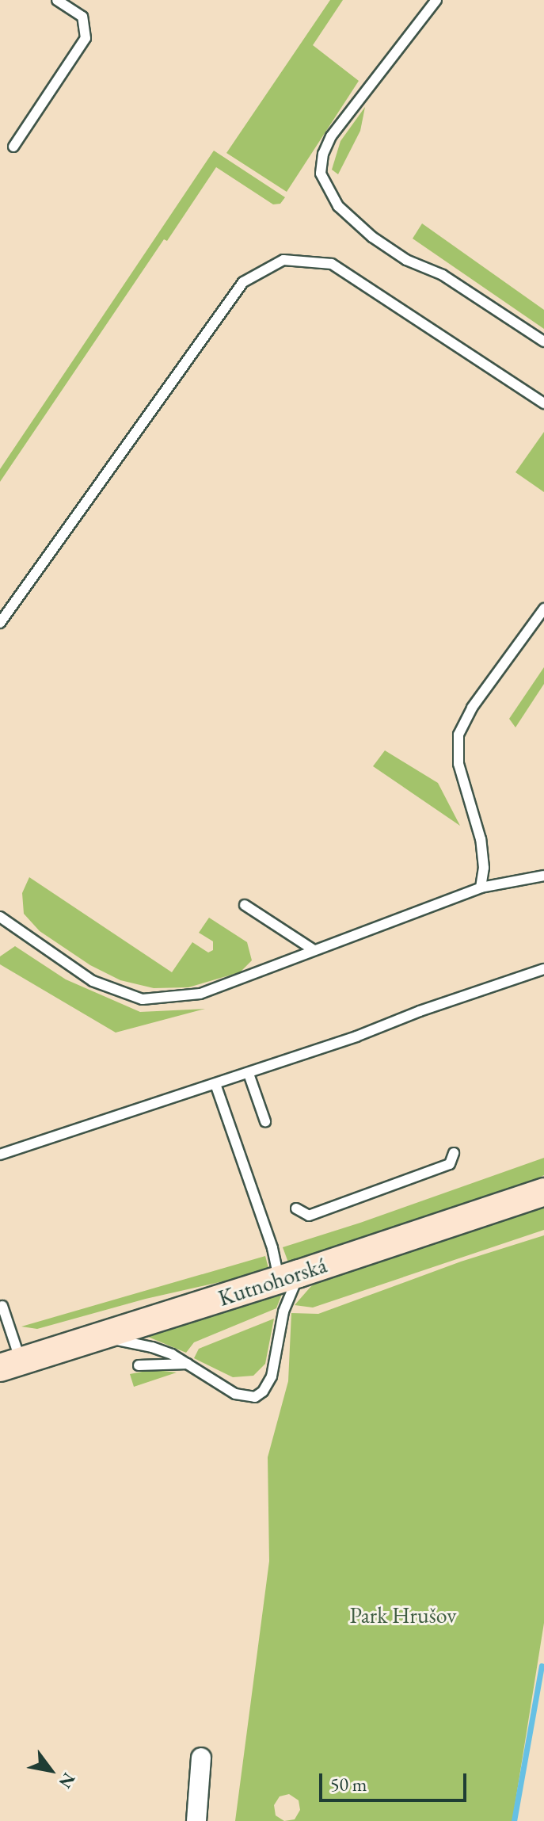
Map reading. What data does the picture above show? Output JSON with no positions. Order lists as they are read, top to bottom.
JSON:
{
  "streets": {
    "main road": ["Kutnohorská"]
  },
  "parks": ["Park Hrušov"],
  "scale_bar": "50 m",
  "north": "bottom right"
}
